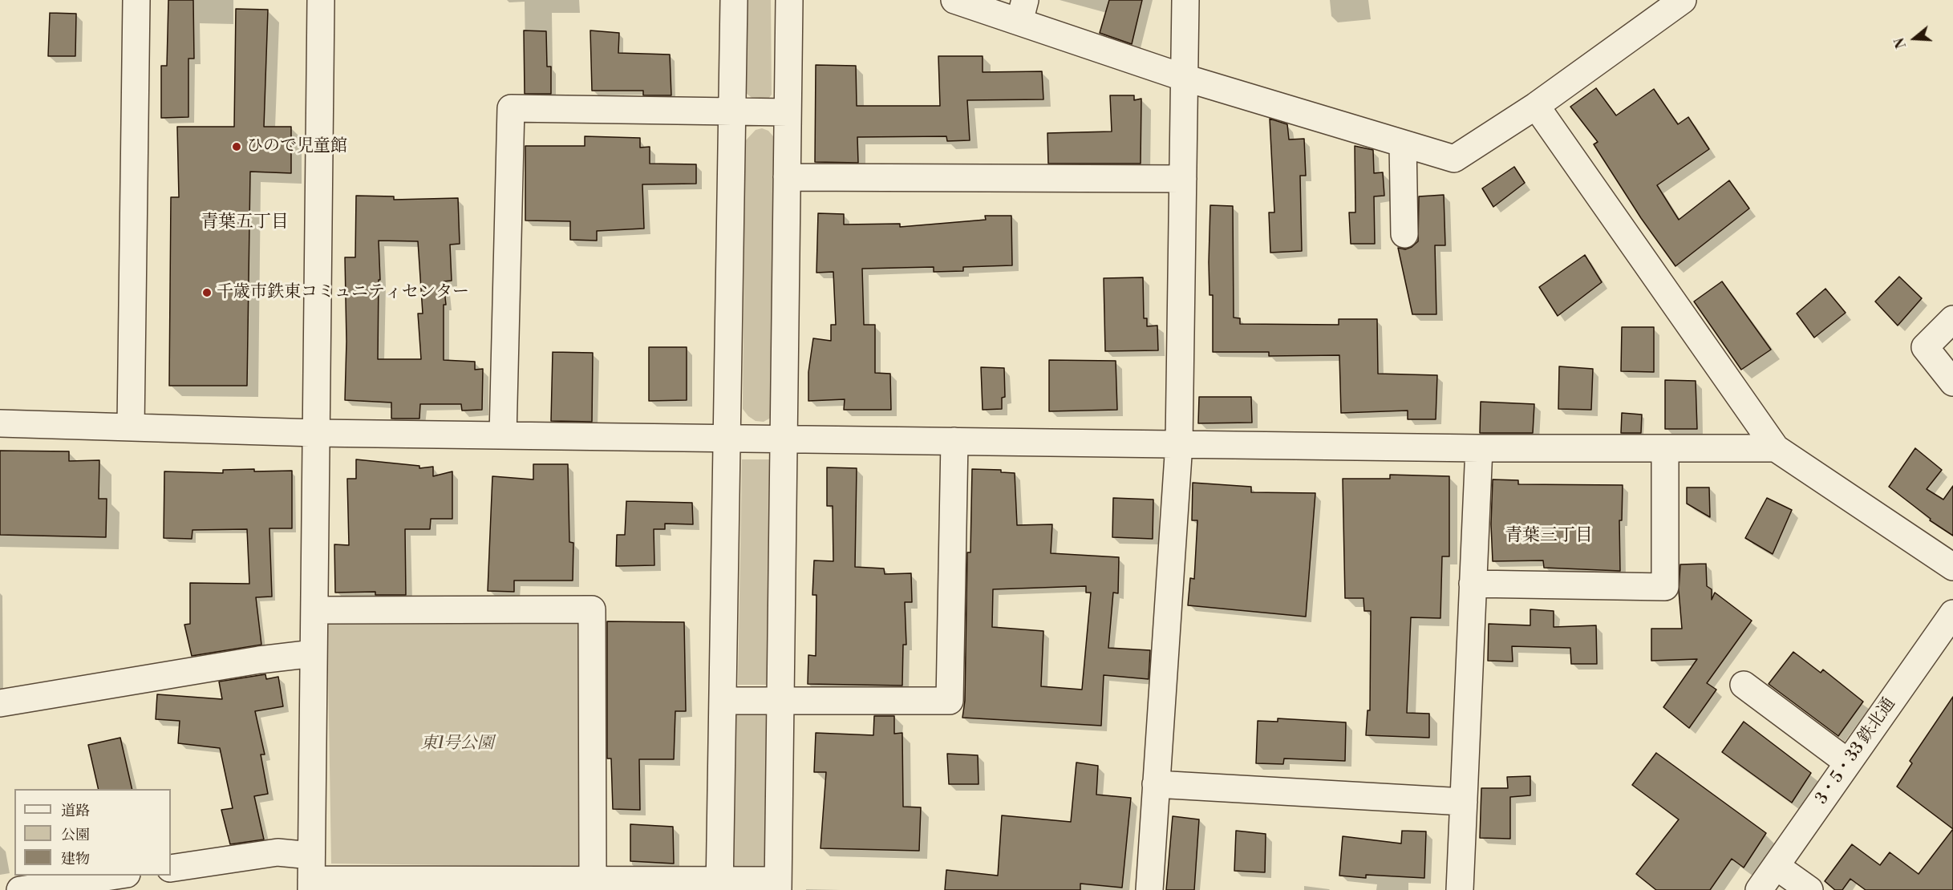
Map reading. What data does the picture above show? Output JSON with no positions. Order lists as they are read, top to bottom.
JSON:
{
  "streets": {
    "street": ["3・5・33 鉄北通"]
  },
  "districts": ["青葉五丁目", "青葉三丁目"],
  "parks": ["東1号公園"],
  "places": ["ひので児童館", "千歳市鉄東コミュニティセンター"],
  "legend": ["道路", "公園", "建物"],
  "north": "left"
}
